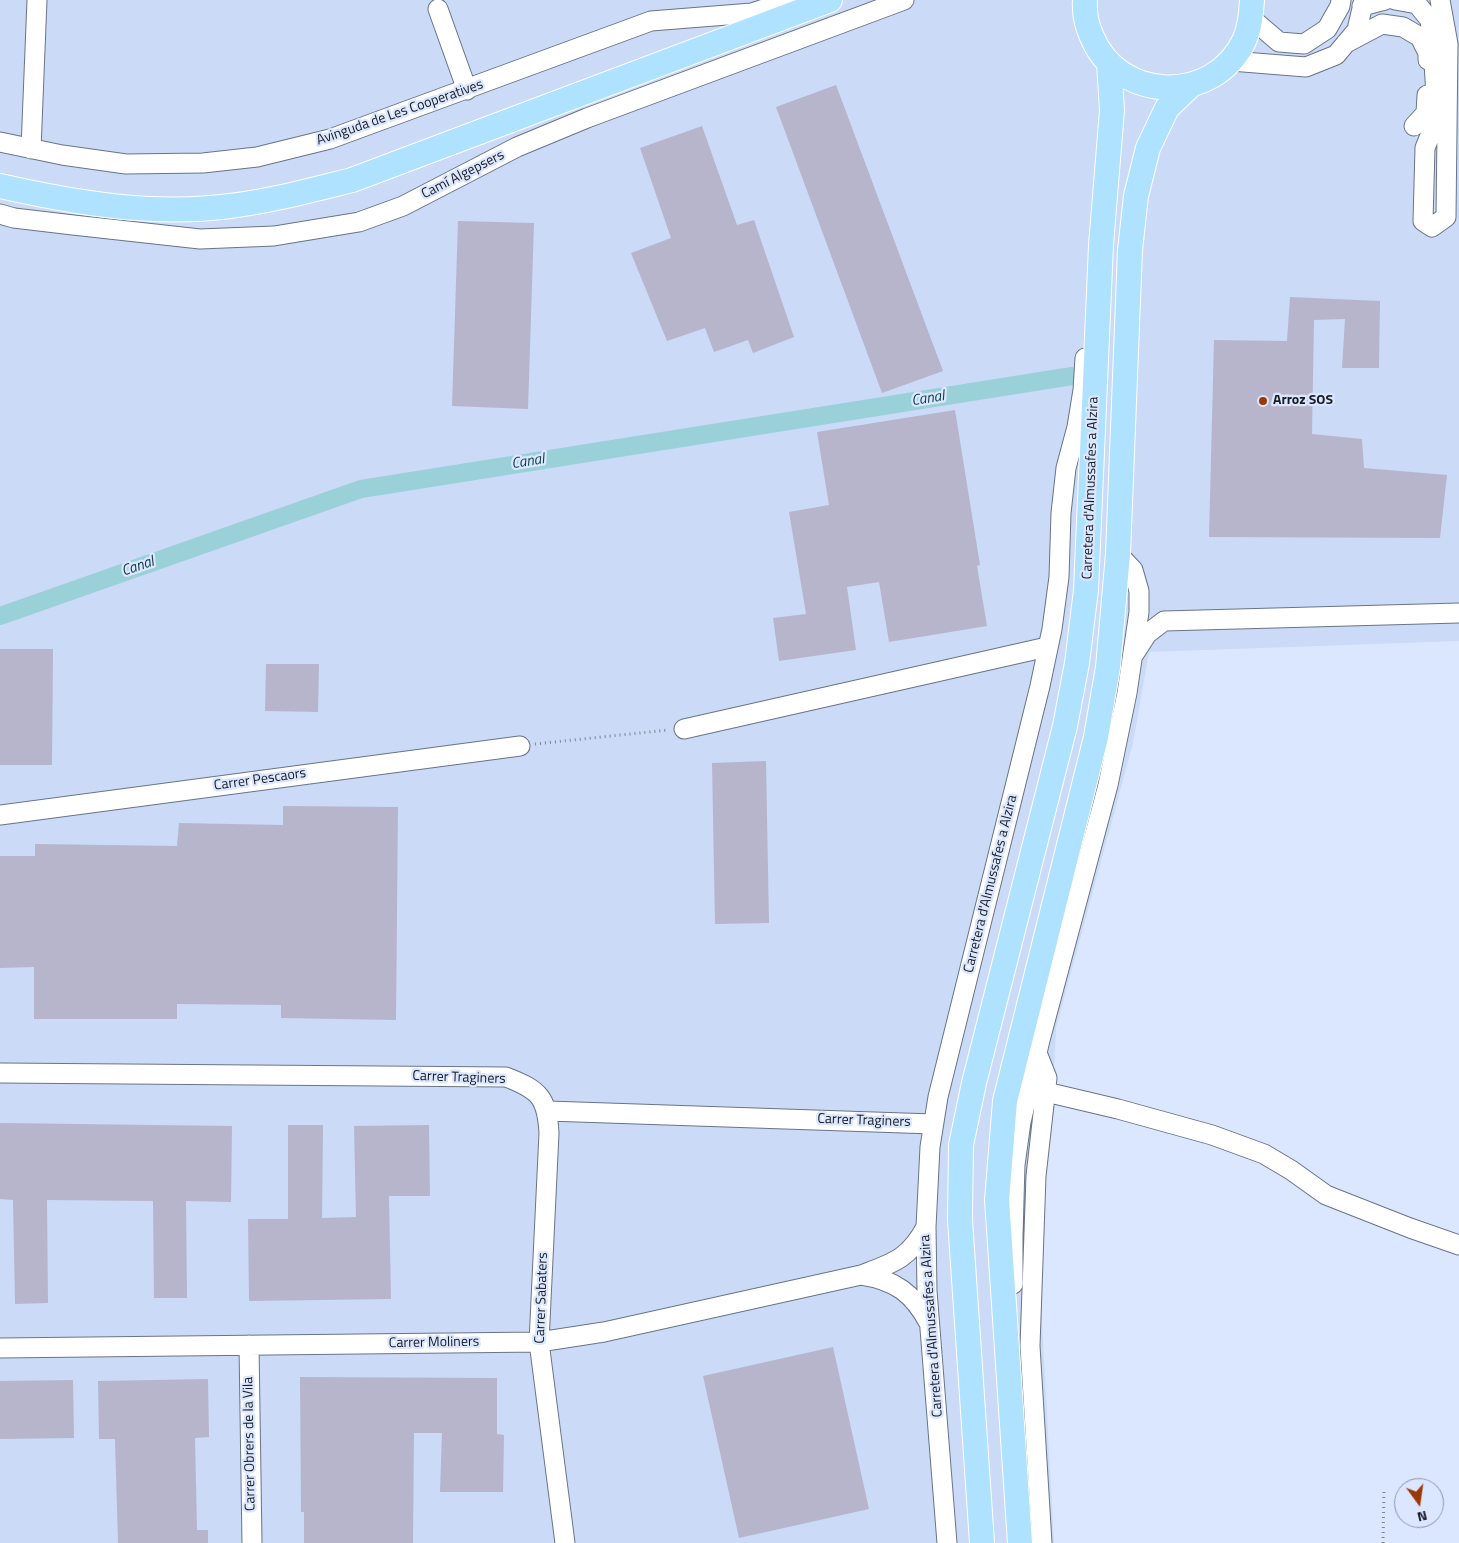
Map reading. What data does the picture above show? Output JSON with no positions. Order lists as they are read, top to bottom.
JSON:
{
  "streets": {
    "main road": ["Carretera d'Almussafes a Alzira"],
    "street": [
      "Avinguda de Les Cooperatives",
      "Camí Algepsers",
      "Carrer Pescaors",
      "Carrer Traginers",
      "Carrer Sabaters",
      "Carrer Moliners",
      "Carrer Obrers de la Vila"
    ]
  },
  "crossings": [
    ["Carretera d'Almussafes a Alzira", "Carrer Traginers"],
    ["Carretera d'Almussafes a Alzira", "Carrer Moliners"],
    ["Carrer Traginers", "Carrer Sabaters"],
    ["Carrer Sabaters", "Carrer Moliners"],
    ["Carrer Moliners", "Carrer Obrers de la Vila"]
  ],
  "water": ["Canal"],
  "places": ["Arroz SOS"],
  "north": "bottom"
}
